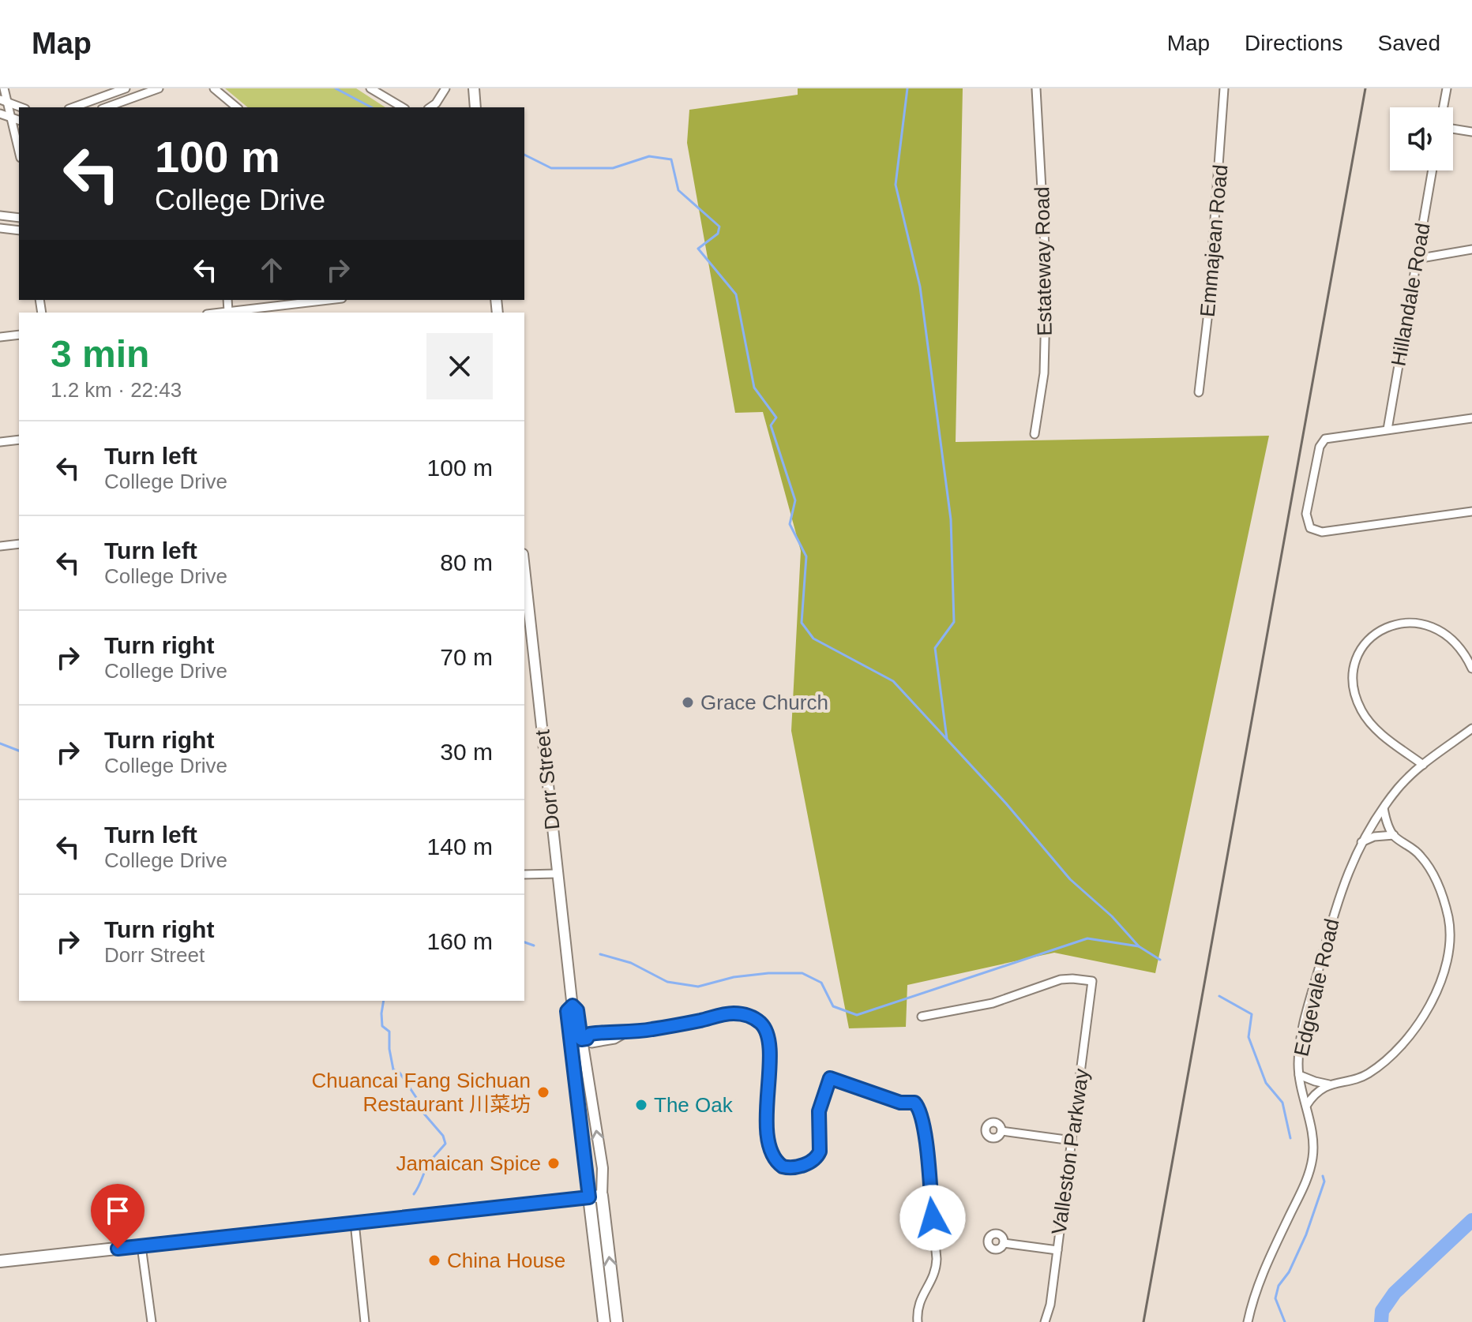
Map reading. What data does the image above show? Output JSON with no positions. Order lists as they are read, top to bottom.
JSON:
{
  "streets": {
    "main road": ["Dorr Street"],
    "street": [
      "Emmajean Road",
      "Estateway Road",
      "Hillandale Road",
      "Edgevale Road",
      "Valleston Parkway"
    ]
  },
  "places": [
    "Grace Church",
    "Chuancai Fang Sichuan Restaurant 川菜坊",
    "The Oak",
    "Jamaican Spice",
    "China House"
  ],
  "page": {
    "header": "Map",
    "nav": ["Map", "Directions", "Saved"],
    "turn": ["100 m", "College Drive"],
    "heading": ["3 min", "1.2 km · 22:43"],
    "list": [
      {
        "name": "Turn left",
        "note": "College Drive",
        "value": "100 m"
      },
      {
        "name": "Turn left",
        "note": "College Drive",
        "value": "80 m"
      },
      {
        "name": "Turn right",
        "note": "College Drive",
        "value": "70 m"
      },
      {
        "name": "Turn right",
        "note": "College Drive",
        "value": "30 m"
      },
      {
        "name": "Turn left",
        "note": "College Drive",
        "value": "140 m"
      },
      {
        "name": "Turn right",
        "note": "Dorr Street",
        "value": "160 m"
      }
    ]
  }
}
